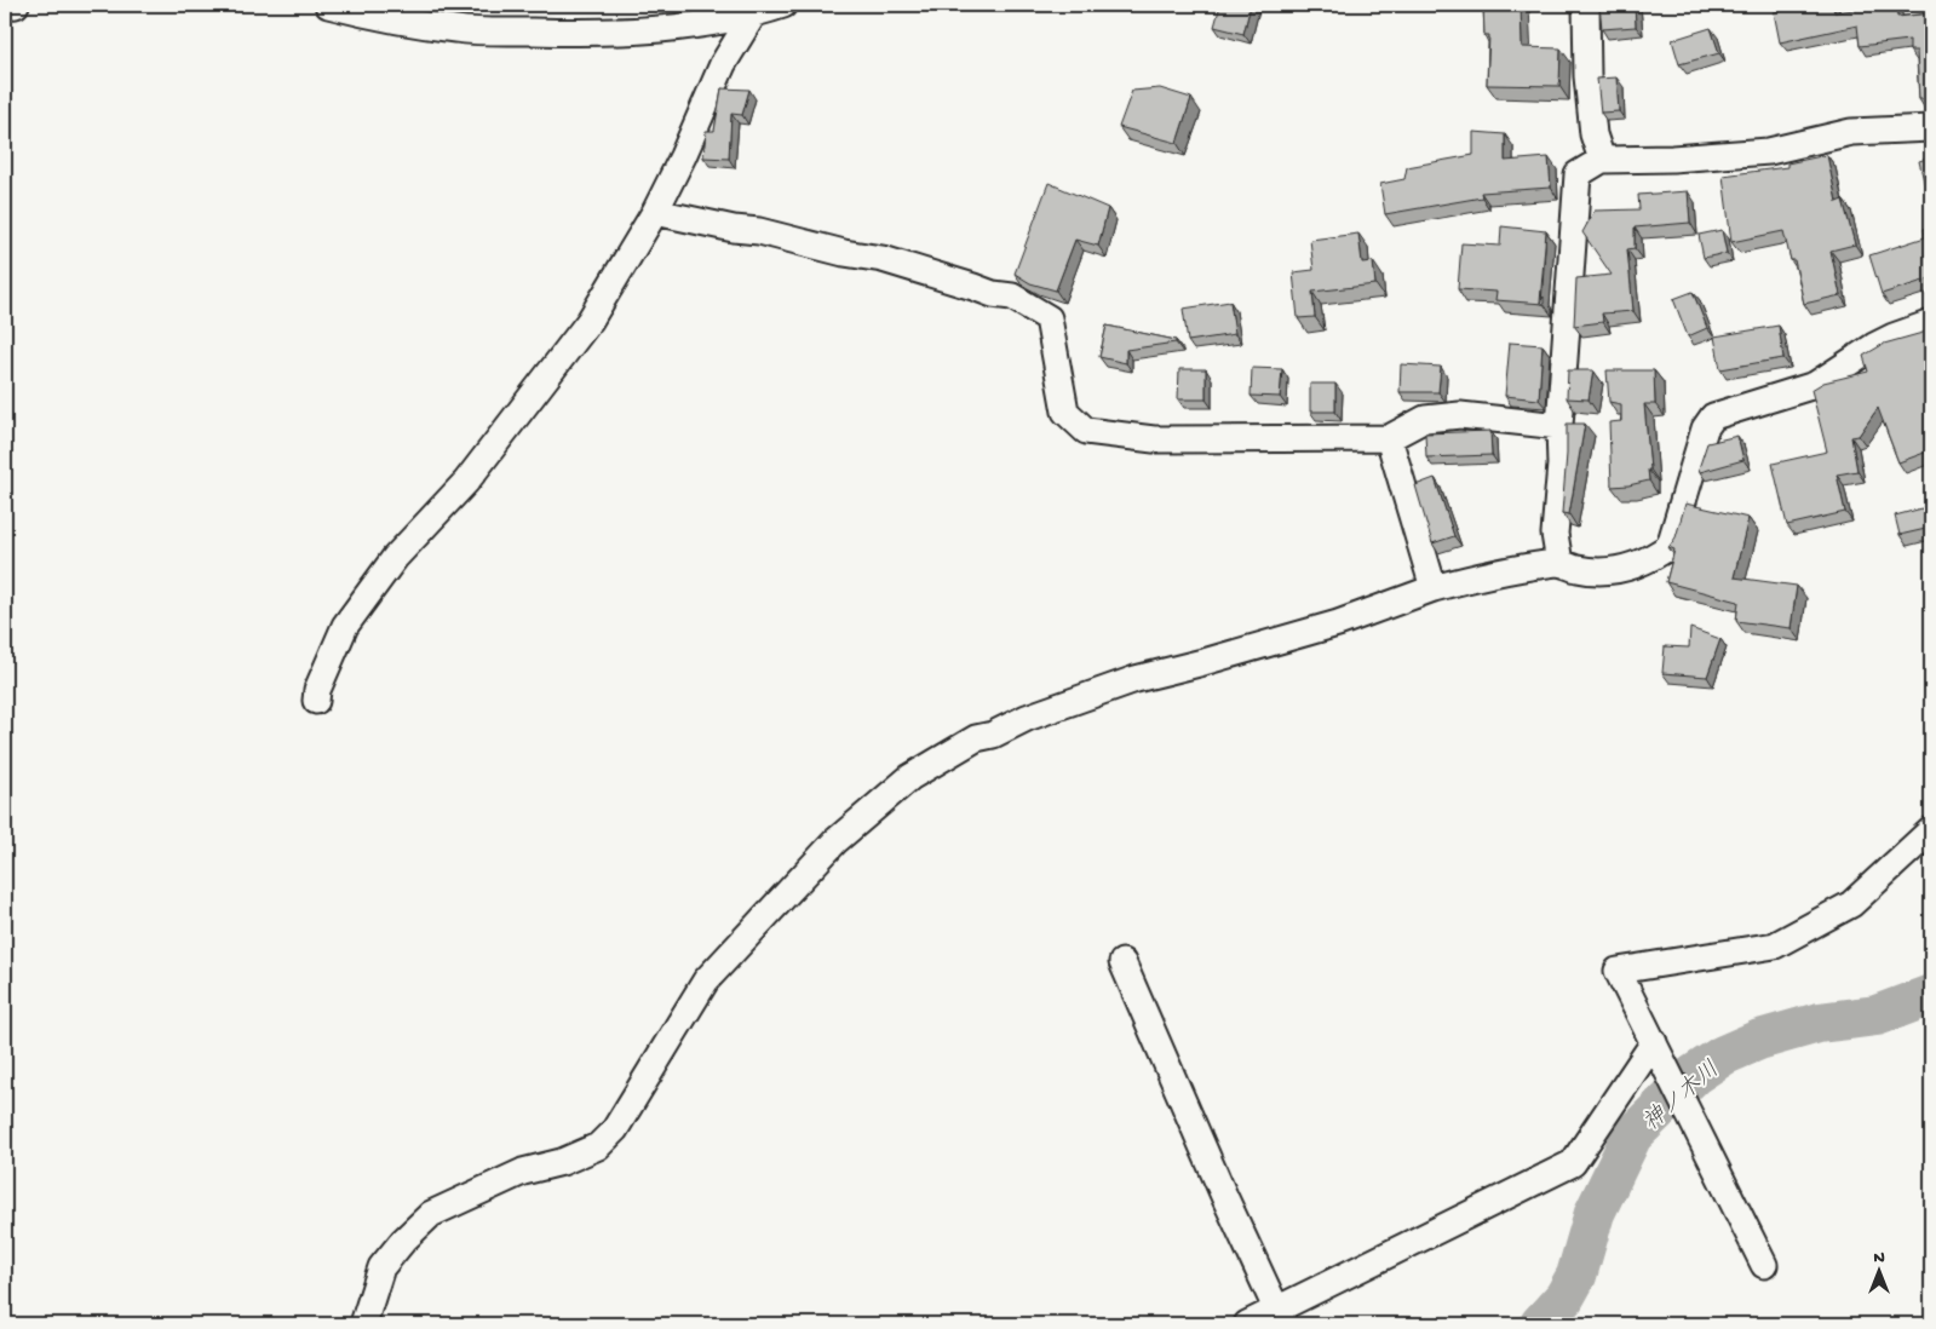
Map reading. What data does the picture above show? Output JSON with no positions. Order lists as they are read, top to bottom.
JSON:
{
  "water": ["神ノ木川"],
  "north": "top"
}
